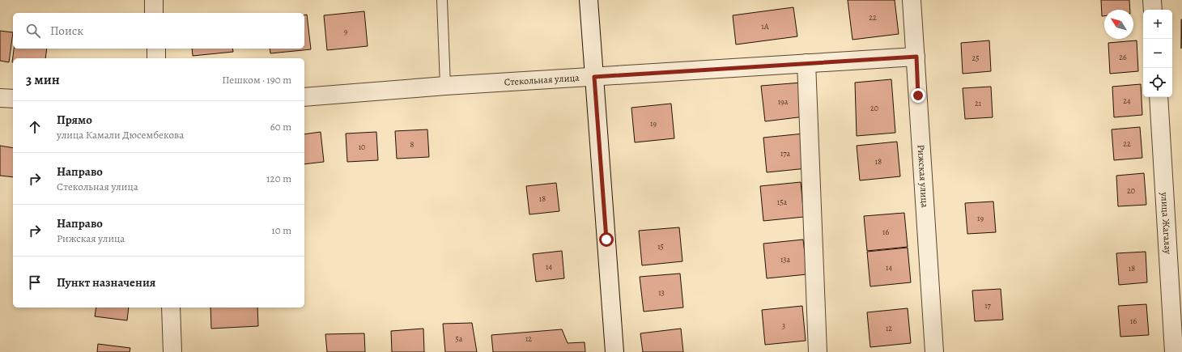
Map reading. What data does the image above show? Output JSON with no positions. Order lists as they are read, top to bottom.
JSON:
{
  "streets": {
    "street": ["Стекольная улица", "Рижская улица", "улица Жагалау"]
  },
  "crossings": [
    ["Стекольная улица", "Рижская улица"]
  ],
  "house_numbers": [
    "22",
    "1А",
    "9",
    "26",
    "25",
    "24",
    "19а",
    "21",
    "20",
    "19",
    "22",
    "8",
    "10",
    "17а",
    "18",
    "20",
    "18",
    "15а",
    "19",
    "16",
    "15",
    "13а",
    "14",
    "14",
    "18",
    "13",
    "17",
    "16",
    "3",
    "12",
    "5а",
    "12"
  ],
  "north": "top left",
  "page": {
    "map_buttons": ["+", "−"],
    "search": "Поиск",
    "heading": ["3 мин", "Пешком · 190 m"],
    "list": [
      ["Прямо", "улица Камали Дюсембекова", "60 m"],
      ["Направо", "Стекольная улица", "120 m"],
      ["Направо", "Рижская улица", "10 m"],
      "Пункт назначения"
    ]
  }
}
